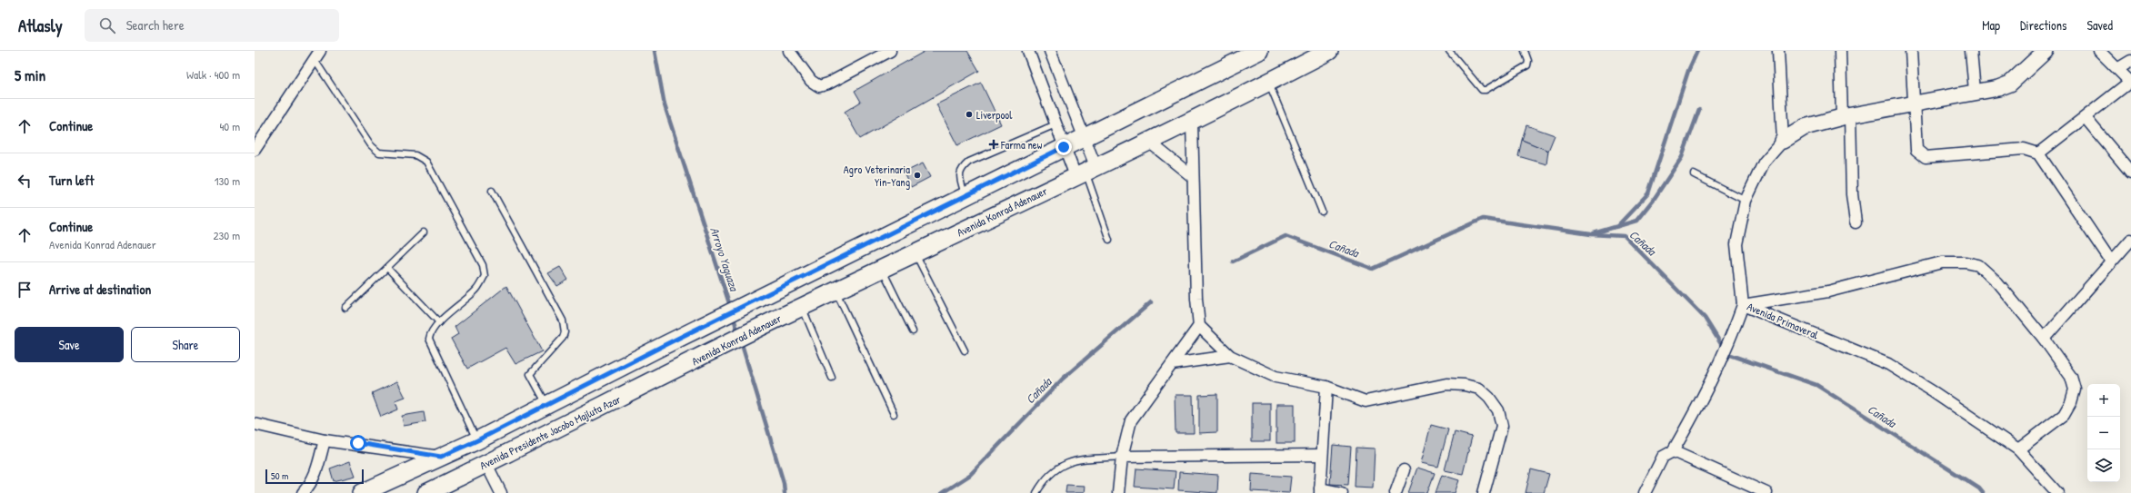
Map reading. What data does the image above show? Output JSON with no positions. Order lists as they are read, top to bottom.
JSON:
{
  "streets": {
    "main road": ["Avenida Konrad Adenauer", "Avenida Presidente Jacobo Majluta Azar"],
    "street": ["Avenida Primaveral"]
  },
  "crossings": [
    ["Avenida Konrad Adenauer", "Avenida Presidente Jacobo Majluta Azar"]
  ],
  "water": ["Cañada", "Arroyo Yaguaza"],
  "places": {
    "other": ["Liverpool", "Agro Veterinaria Yin-Yang"],
    "health": ["Farma new"]
  },
  "scale_bar": "50 m",
  "page": {
    "header": "Atlasly",
    "search": "Search here",
    "nav": ["Map", "Directions", "Saved"],
    "heading": ["5 min", "Walk · 400 m"],
    "list": [
      ["Continue", "40 m"],
      ["Turn left", "130 m"],
      ["Continue", "Avenida Konrad Adenauer", "230 m"],
      "Arrive at destination"
    ],
    "buttons": ["Save", "Share"],
    "map_buttons": ["+", "−"],
    "scale": "50 m"
  }
}
